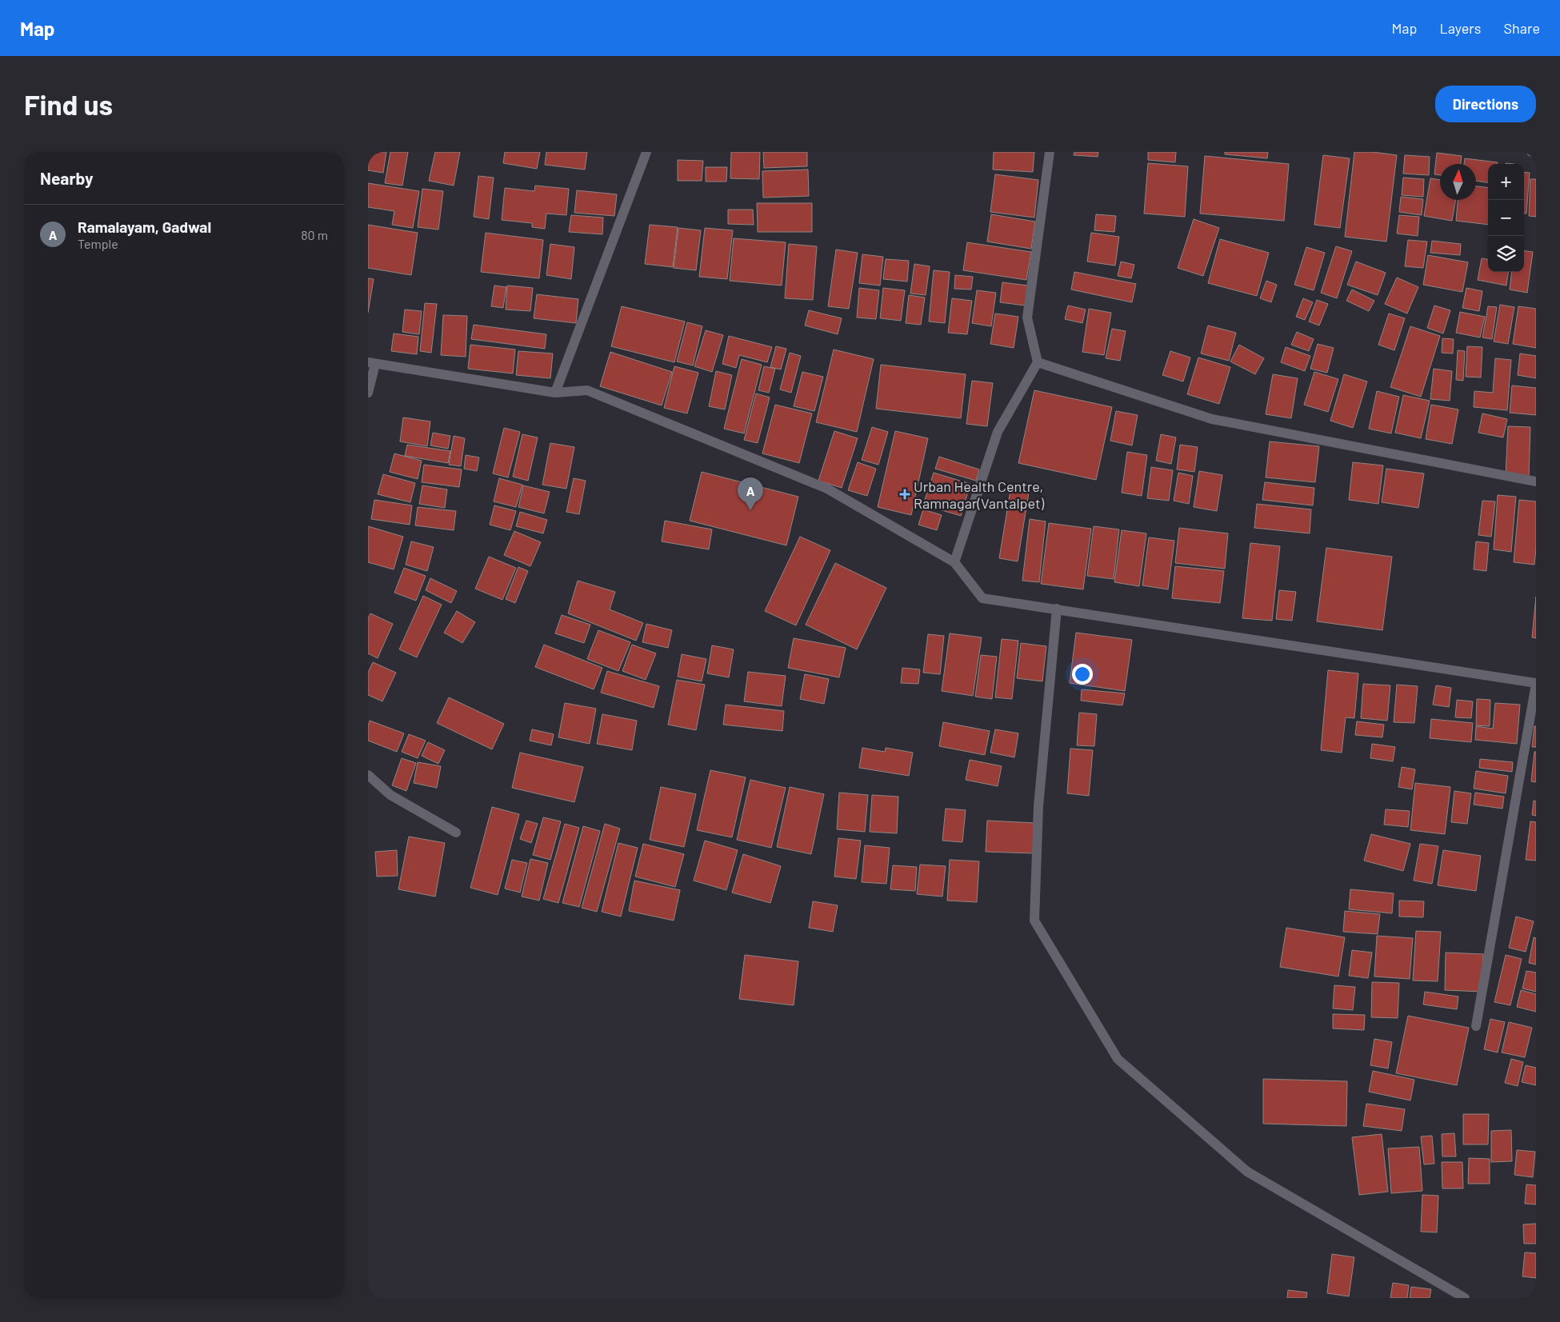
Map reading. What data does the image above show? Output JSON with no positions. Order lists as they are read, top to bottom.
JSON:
{
  "places": {
    "health": ["Urban Health Centre, Ramnagar(Vantalpet)"]
  },
  "north": "top",
  "page": {
    "header": "Map",
    "nav": ["Map", "Layers", "Share"],
    "buttons": "Directions",
    "title": "Find us",
    "heading": "Nearby",
    "map_buttons": ["+", "−"],
    "list": [
      {
        "mark": "A",
        "name": "Ramalayam, Gadwal",
        "note": "Temple",
        "value": "80 m"
      }
    ],
    "pins": "A"
  }
}
